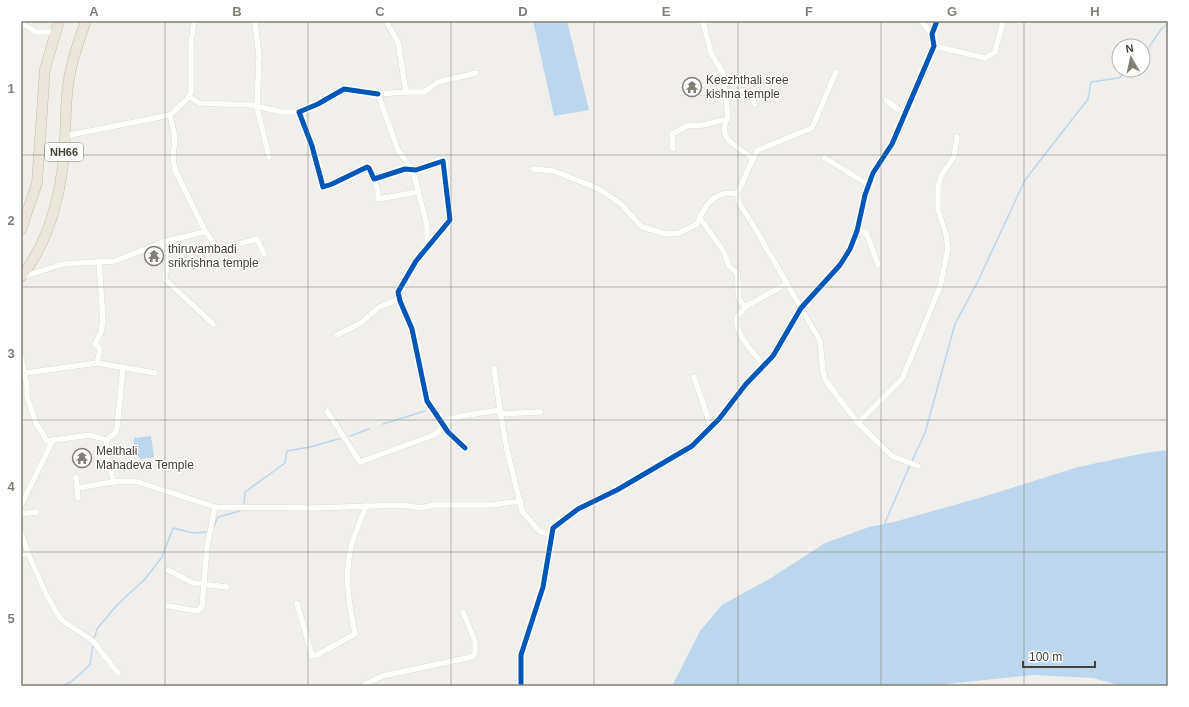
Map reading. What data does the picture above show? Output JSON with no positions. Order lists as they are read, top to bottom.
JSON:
{
  "streets": {
    "highway": ["NH66"]
  },
  "places": {
    "temple": ["Keezhthali sree kishna temple", "thiruvambadi srikrishna temple", "Melthali Mahadeva Temple"]
  },
  "scale_bar": "100 m",
  "north": "top",
  "grid": {
    "columns": [
      "A",
      "B",
      "C",
      "D",
      "E",
      "F",
      "G",
      "H"
    ],
    "rows": [
      "1",
      "2",
      "3",
      "4",
      "5"
    ]
  }
}
